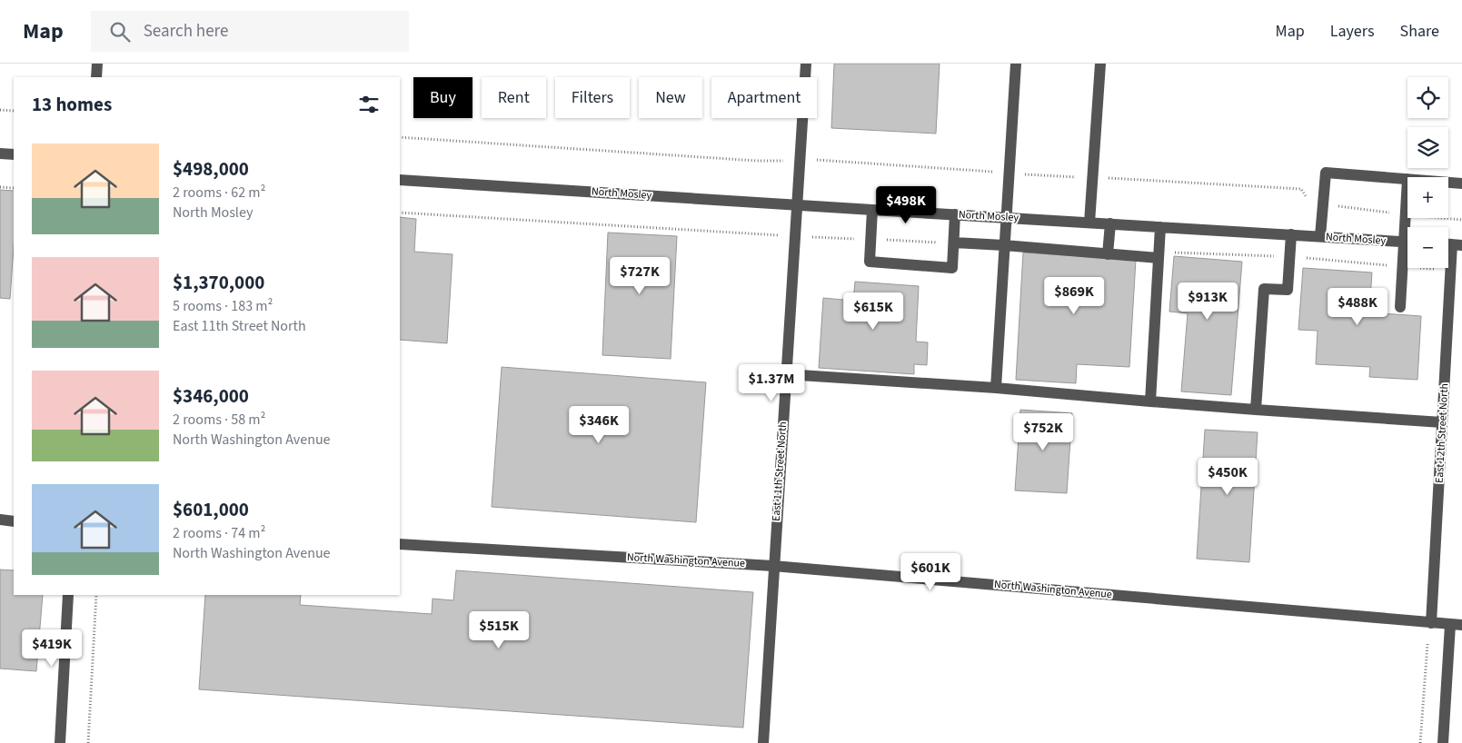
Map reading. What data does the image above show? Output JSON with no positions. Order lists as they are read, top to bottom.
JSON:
{
  "streets": {
    "street": [
      "North Mosley",
      "East 12th Street North",
      "East 11th Street North",
      "North Washington Avenue"
    ]
  },
  "crossings": [
    ["North Mosley", "East 11th Street North"],
    ["East 12th Street North", "North Washington Avenue"],
    ["East 11th Street North", "North Washington Avenue"]
  ],
  "page": {
    "header": "Map",
    "search": "Search here",
    "nav": ["Map", "Layers", "Share"],
    "map_buttons": ["+", "−"],
    "chip": [
      "Buy",
      "Rent",
      "Filters",
      "New",
      "Apartment"
    ],
    "heading": "13 homes",
    "list": [
      {
        "name": "$498,000",
        "note": "2 rooms · 62 m² · North Mosley"
      },
      {
        "name": "$1,370,000",
        "note": "5 rooms · 183 m² · East 11th Street North"
      },
      {
        "name": "$346,000",
        "note": "2 rooms · 58 m² · North Washington Avenue"
      },
      {
        "name": "$601,000",
        "note": "2 rooms · 74 m² · North Washington Avenue"
      }
    ],
    "price": [
      "$498K",
      "$727K",
      "$869K",
      "$913K",
      "$488K",
      "$615K",
      "$1.37M",
      "$346K",
      "$752K",
      "$450K",
      "$601K",
      "$515K",
      "$419K"
    ]
  }
}
